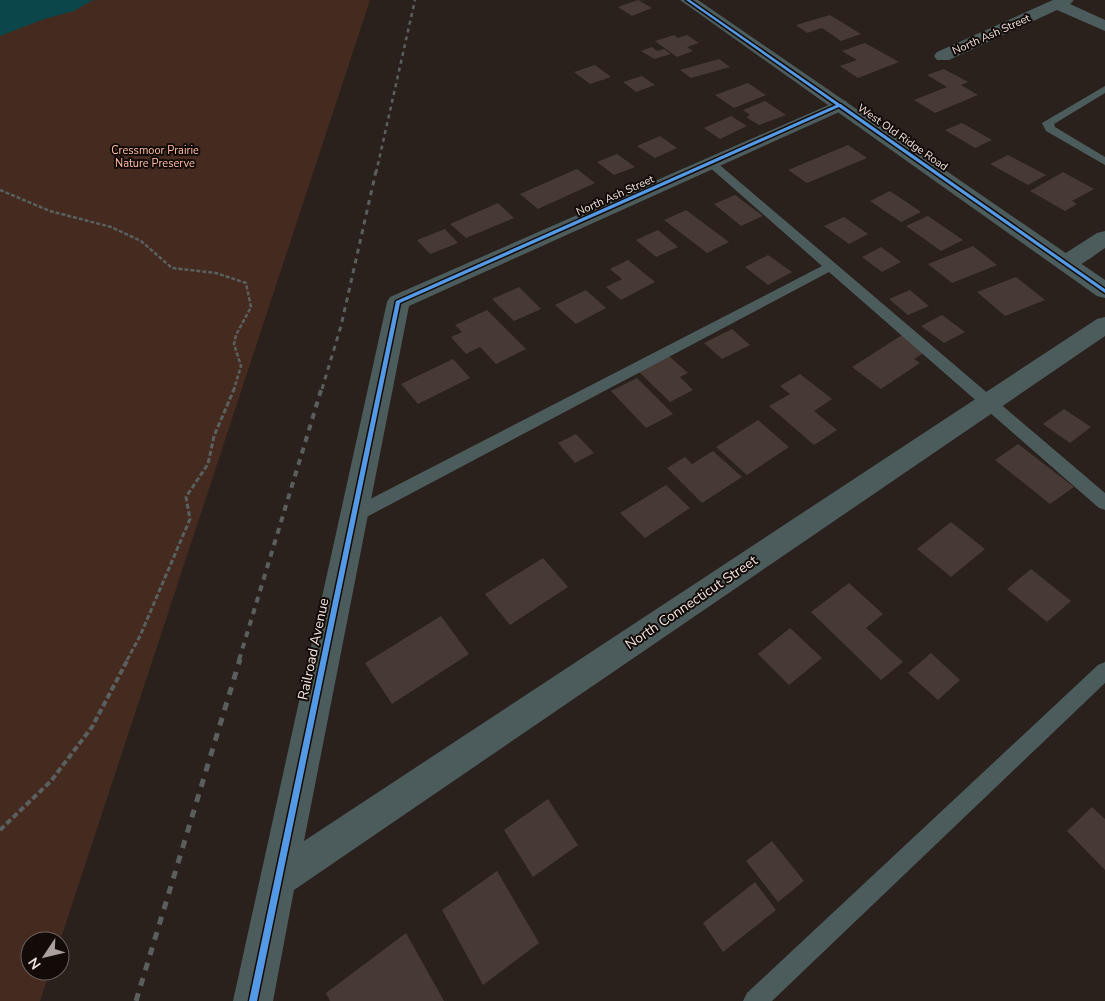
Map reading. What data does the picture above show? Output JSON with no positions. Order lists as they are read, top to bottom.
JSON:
{
  "streets": {
    "street": [
      "North Ash Street",
      "West Old Ridge Road",
      "North Connecticut Street",
      "Railroad Avenue"
    ]
  },
  "crossings": [
    ["North Ash Street", "West Old Ridge Road"],
    ["North Ash Street", "Railroad Avenue"],
    ["North Connecticut Street", "Railroad Avenue"]
  ],
  "parks": ["Cressmoor Prairie Nature Preserve"],
  "north": "bottom left"
}
